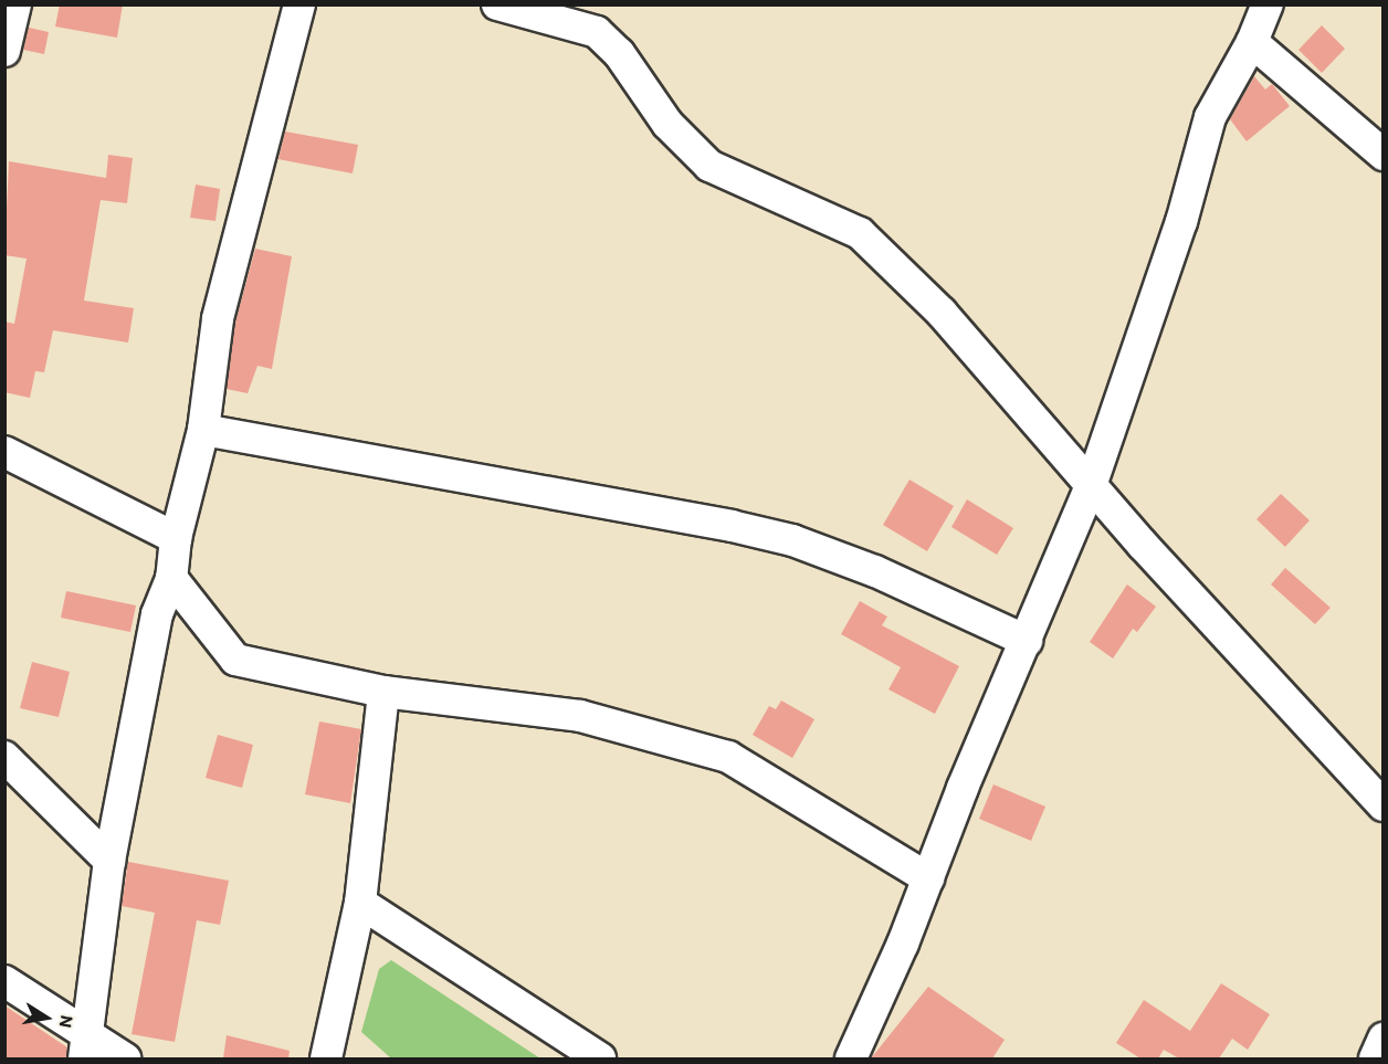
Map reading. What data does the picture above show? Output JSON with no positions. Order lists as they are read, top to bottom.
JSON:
{
  "north": "right"
}
